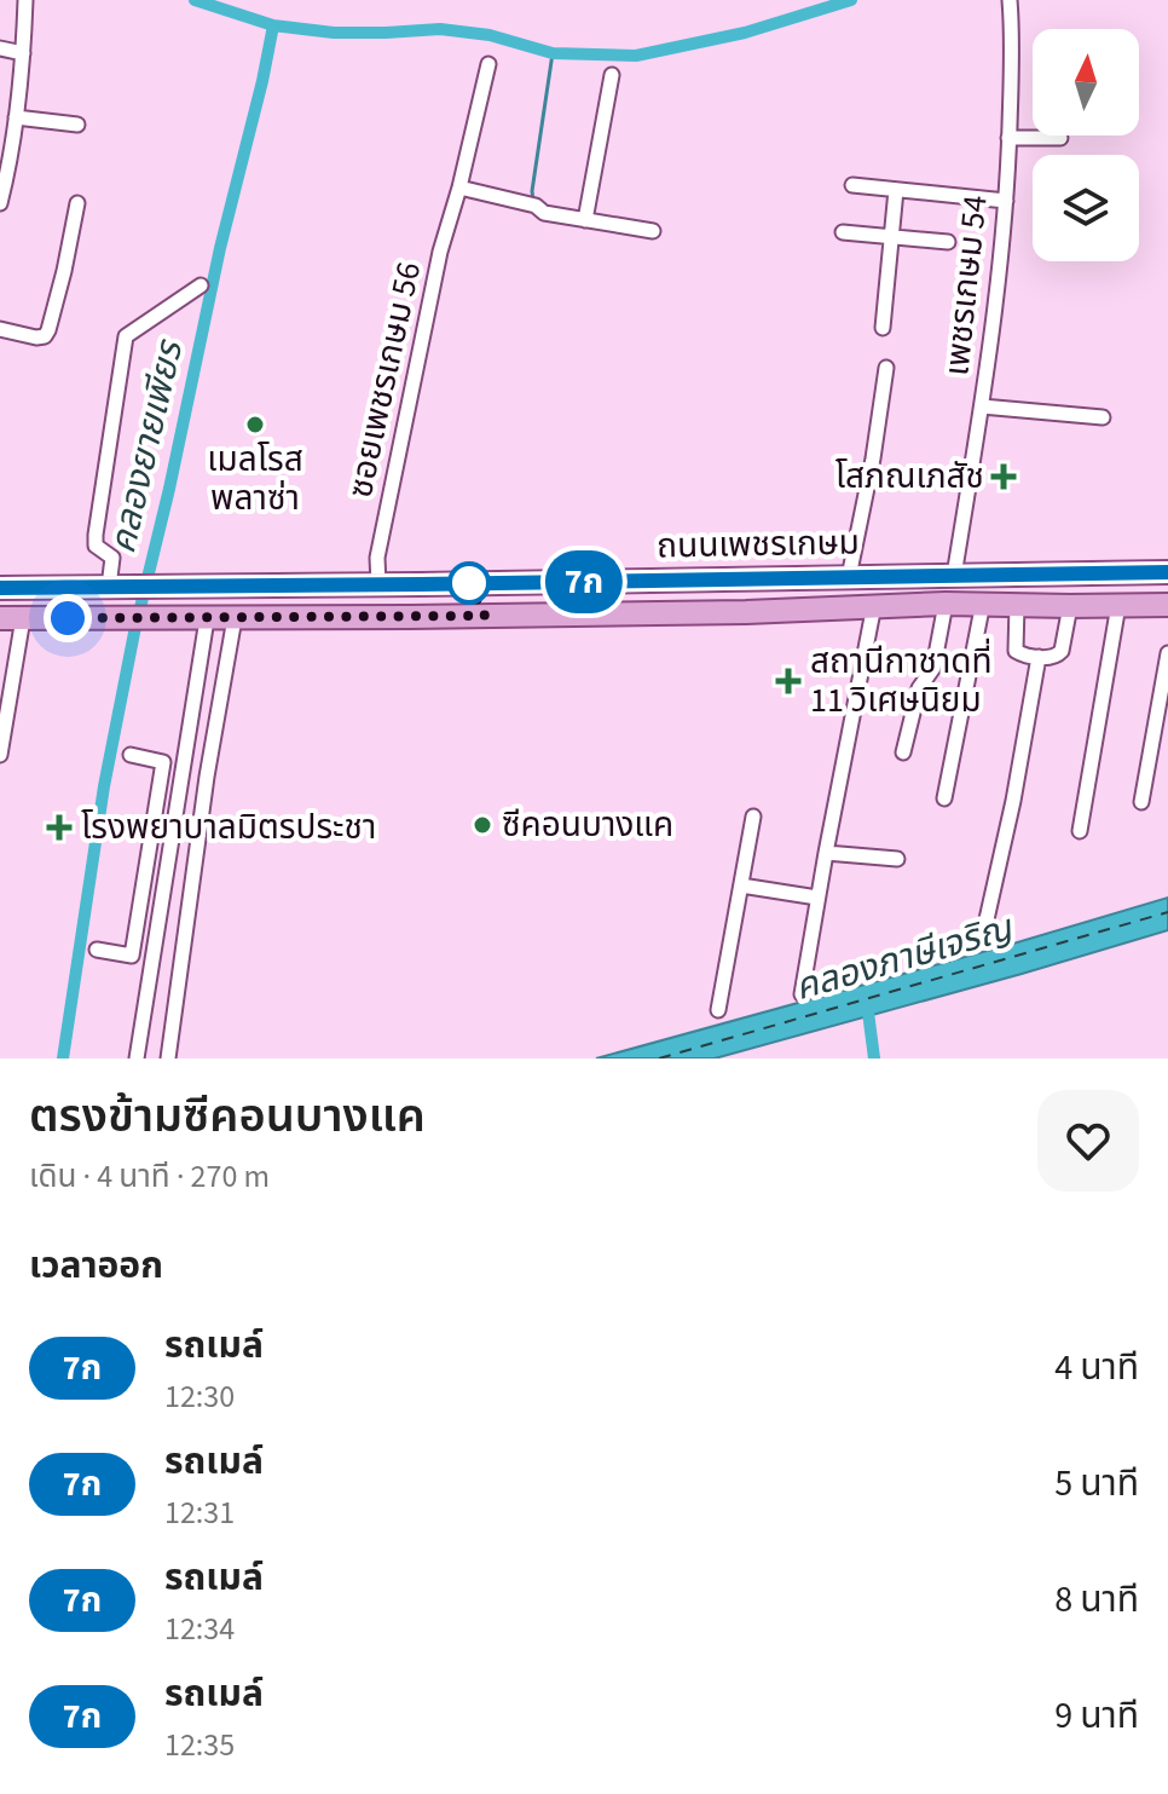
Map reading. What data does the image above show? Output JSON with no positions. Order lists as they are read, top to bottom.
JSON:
{
  "streets": {
    "main road": ["ถนนเพชรเกษม"],
    "street": ["เพชรเกษม 54", "ซอยเพชรเกษม 56"]
  },
  "crossings": [
    ["เพชรเกษม 54", "ถนนเพชรเกษม"],
    ["ซอยเพชรเกษม 56", "ถนนเพชรเกษม"]
  ],
  "water": ["คลองยายเพียร", "คลองภาษีเจริญ"],
  "places": {
    "other": ["เมลโรส พลาซ่า", "ซีคอนบางแค"],
    "health": ["โสภณเภสัช", "สถานีกาชาดที่ 11 วิเศษนิยม", "โรงพยาบาลมิตรประชา"]
  },
  "lines": ["bus line 7ก"],
  "north": "top",
  "page": {
    "on_map": "7ก",
    "heading": [
      ["ตรงข้ามซีคอนบางแค", "เดิน · 4 นาที · 270 m"],
      "เวลาออก"
    ],
    "list": [
      {
        "mark": "7ก",
        "name": "รถเมล์",
        "note": "12:30",
        "value": "4 นาที"
      },
      {
        "mark": "7ก",
        "name": "รถเมล์",
        "note": "12:31",
        "value": "5 นาที"
      },
      {
        "mark": "7ก",
        "name": "รถเมล์",
        "note": "12:34",
        "value": "8 นาที"
      },
      {
        "mark": "7ก",
        "name": "รถเมล์",
        "note": "12:35",
        "value": "9 นาที"
      }
    ]
  }
}
